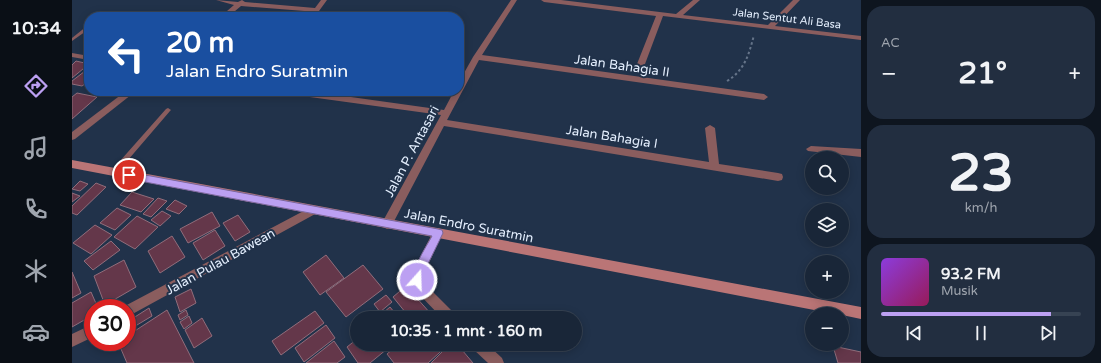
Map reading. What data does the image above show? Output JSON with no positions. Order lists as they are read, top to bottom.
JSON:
{
  "streets": {
    "main road": ["Jalan Endro Suratmin"],
    "street": [
      "Jalan Sentut Ali Basa",
      "Jalan Bahagia II",
      "Jalan Bahagia I",
      "Jalan P. Antasari",
      "Jalan Pulau Bawean"
    ]
  },
  "crossings": [
    ["Jalan Bahagia II", "Jalan P. Antasari"],
    ["Jalan Bahagia I", "Jalan P. Antasari"],
    ["Jalan P. Antasari", "Jalan Endro Suratmin"],
    ["Jalan Endro Suratmin", "Jalan Pulau Bawean"]
  ],
  "page": {
    "tabs": "10:34",
    "tile": [
      "AC",
      ["23", "km/h"]
    ],
    "turn": ["20 m", "Jalan Endro Suratmin"],
    "heat": ["−", "21°", "+"],
    "map_buttons": ["+", "−"],
    "song": ["93.2 FM", "Musik"],
    "limit": "30",
    "trip": "10:35 · 1 mnt · 160 m"
  }
}
